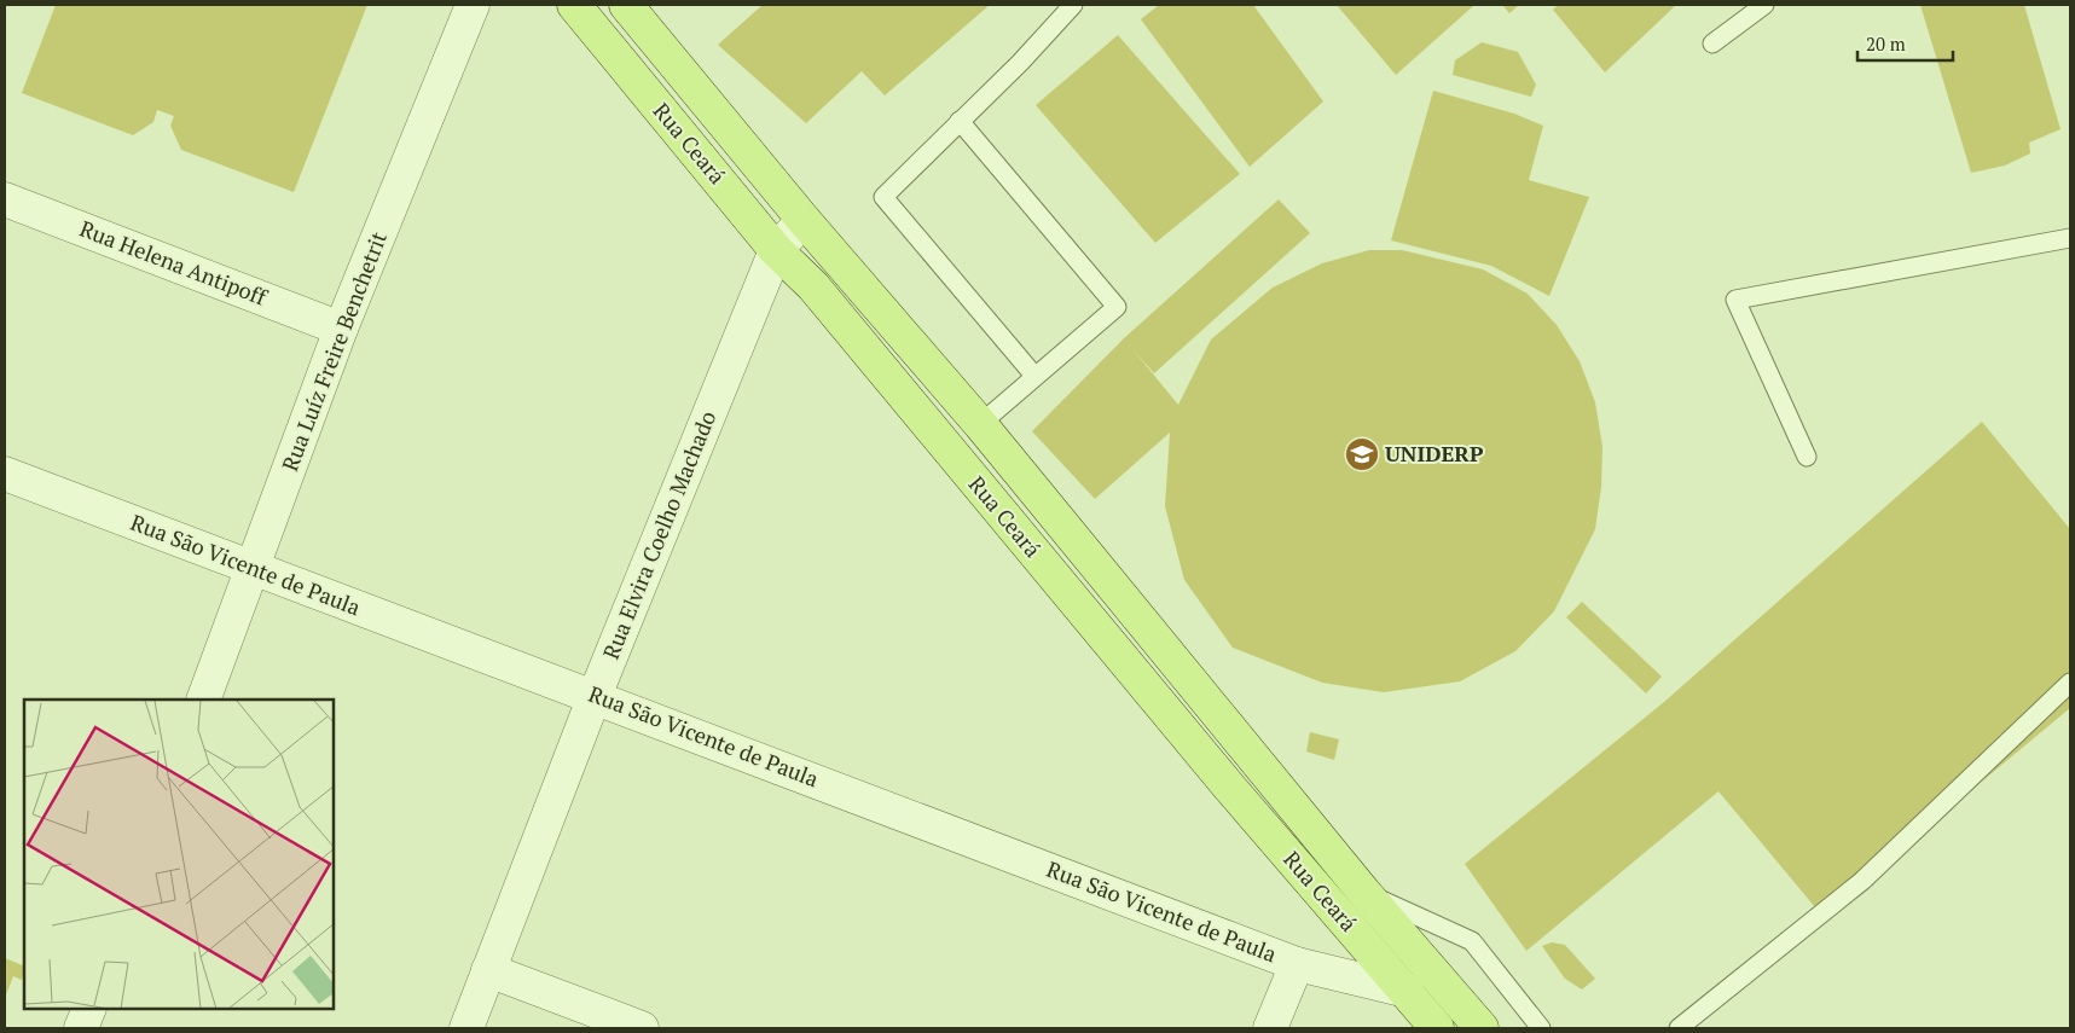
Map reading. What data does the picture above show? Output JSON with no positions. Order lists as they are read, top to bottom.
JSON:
{
  "streets": {
    "main road": ["Rua Ceará"],
    "street": [
      "Rua Helena Antipoff",
      "Rua Luíz Freire Benchetrit",
      "Rua Elvira Coelho Machado",
      "Rua São Vicente de Paula"
    ]
  },
  "crossings": [
    ["Rua Ceará", "Rua Elvira Coelho Machado"],
    ["Rua Ceará", "Rua São Vicente de Paula"],
    ["Rua Helena Antipoff", "Rua Luíz Freire Benchetrit"],
    ["Rua Luíz Freire Benchetrit", "Rua São Vicente de Paula"],
    ["Rua Elvira Coelho Machado", "Rua São Vicente de Paula"]
  ],
  "places": {
    "school or university": ["UNIDERP"]
  },
  "scale_bar": "20 m"
}
